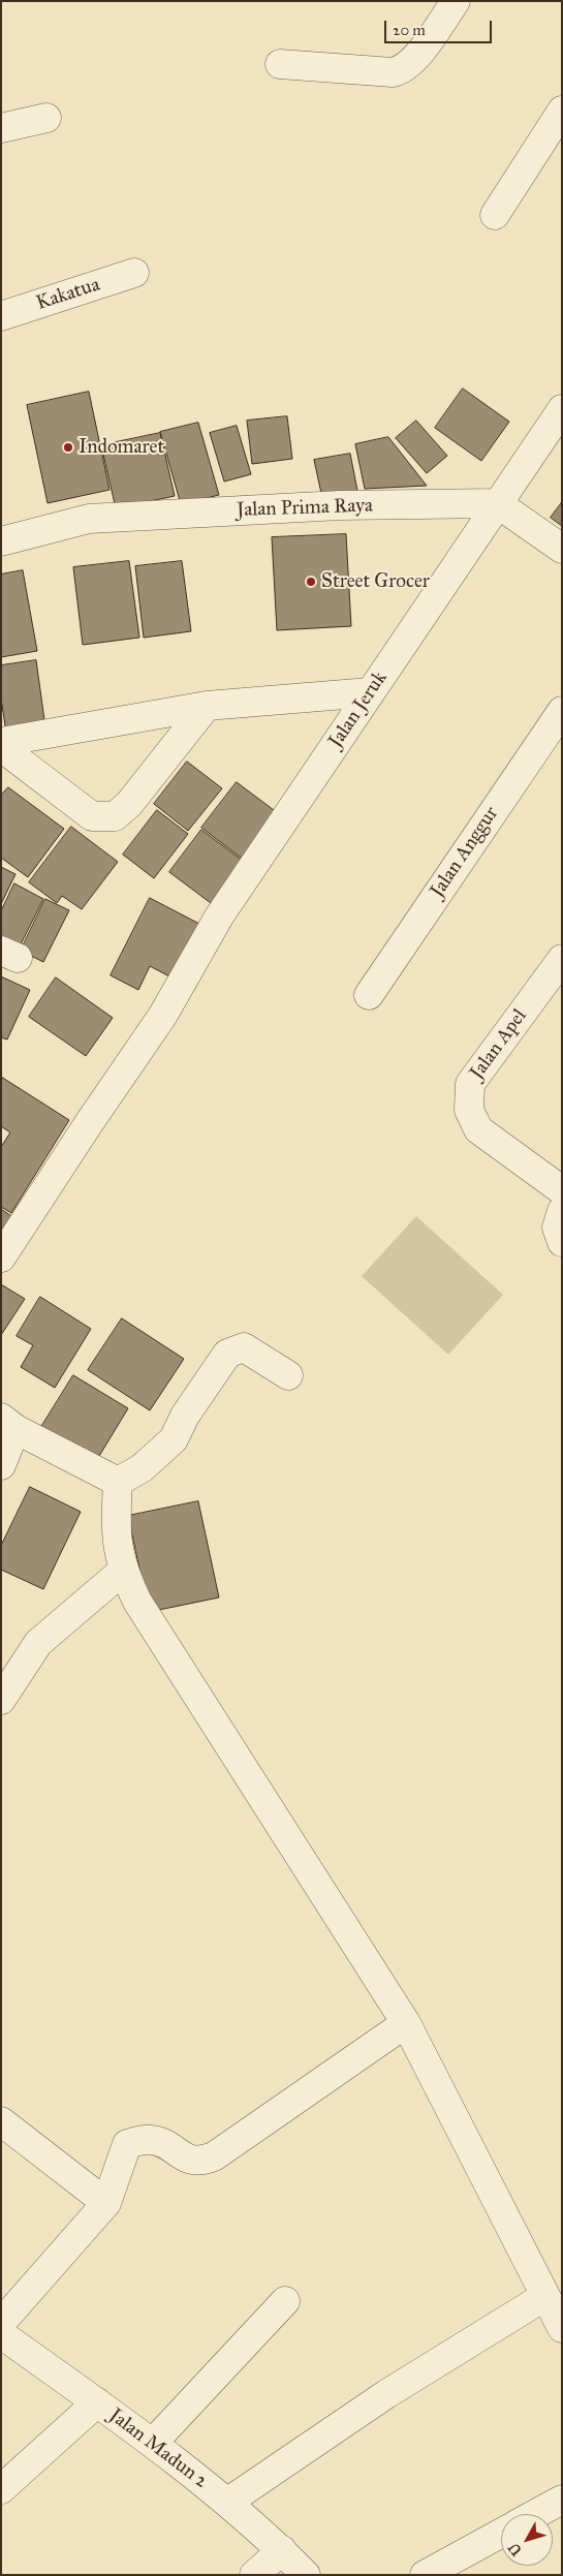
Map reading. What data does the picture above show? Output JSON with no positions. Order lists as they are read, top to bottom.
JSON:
{
  "streets": {
    "street": [
      "Kakatua",
      "Jalan Prima Raya",
      "Jalan Jeruk",
      "Jalan Anggur",
      "Jalan Apel",
      "Jalan Madun 2"
    ]
  },
  "crossings": [
    ["Jalan Prima Raya", "Jalan Jeruk"]
  ],
  "places": ["Indomaret", "Street Grocer"],
  "scale_bar": "20 m",
  "north": "bottom left"
}
